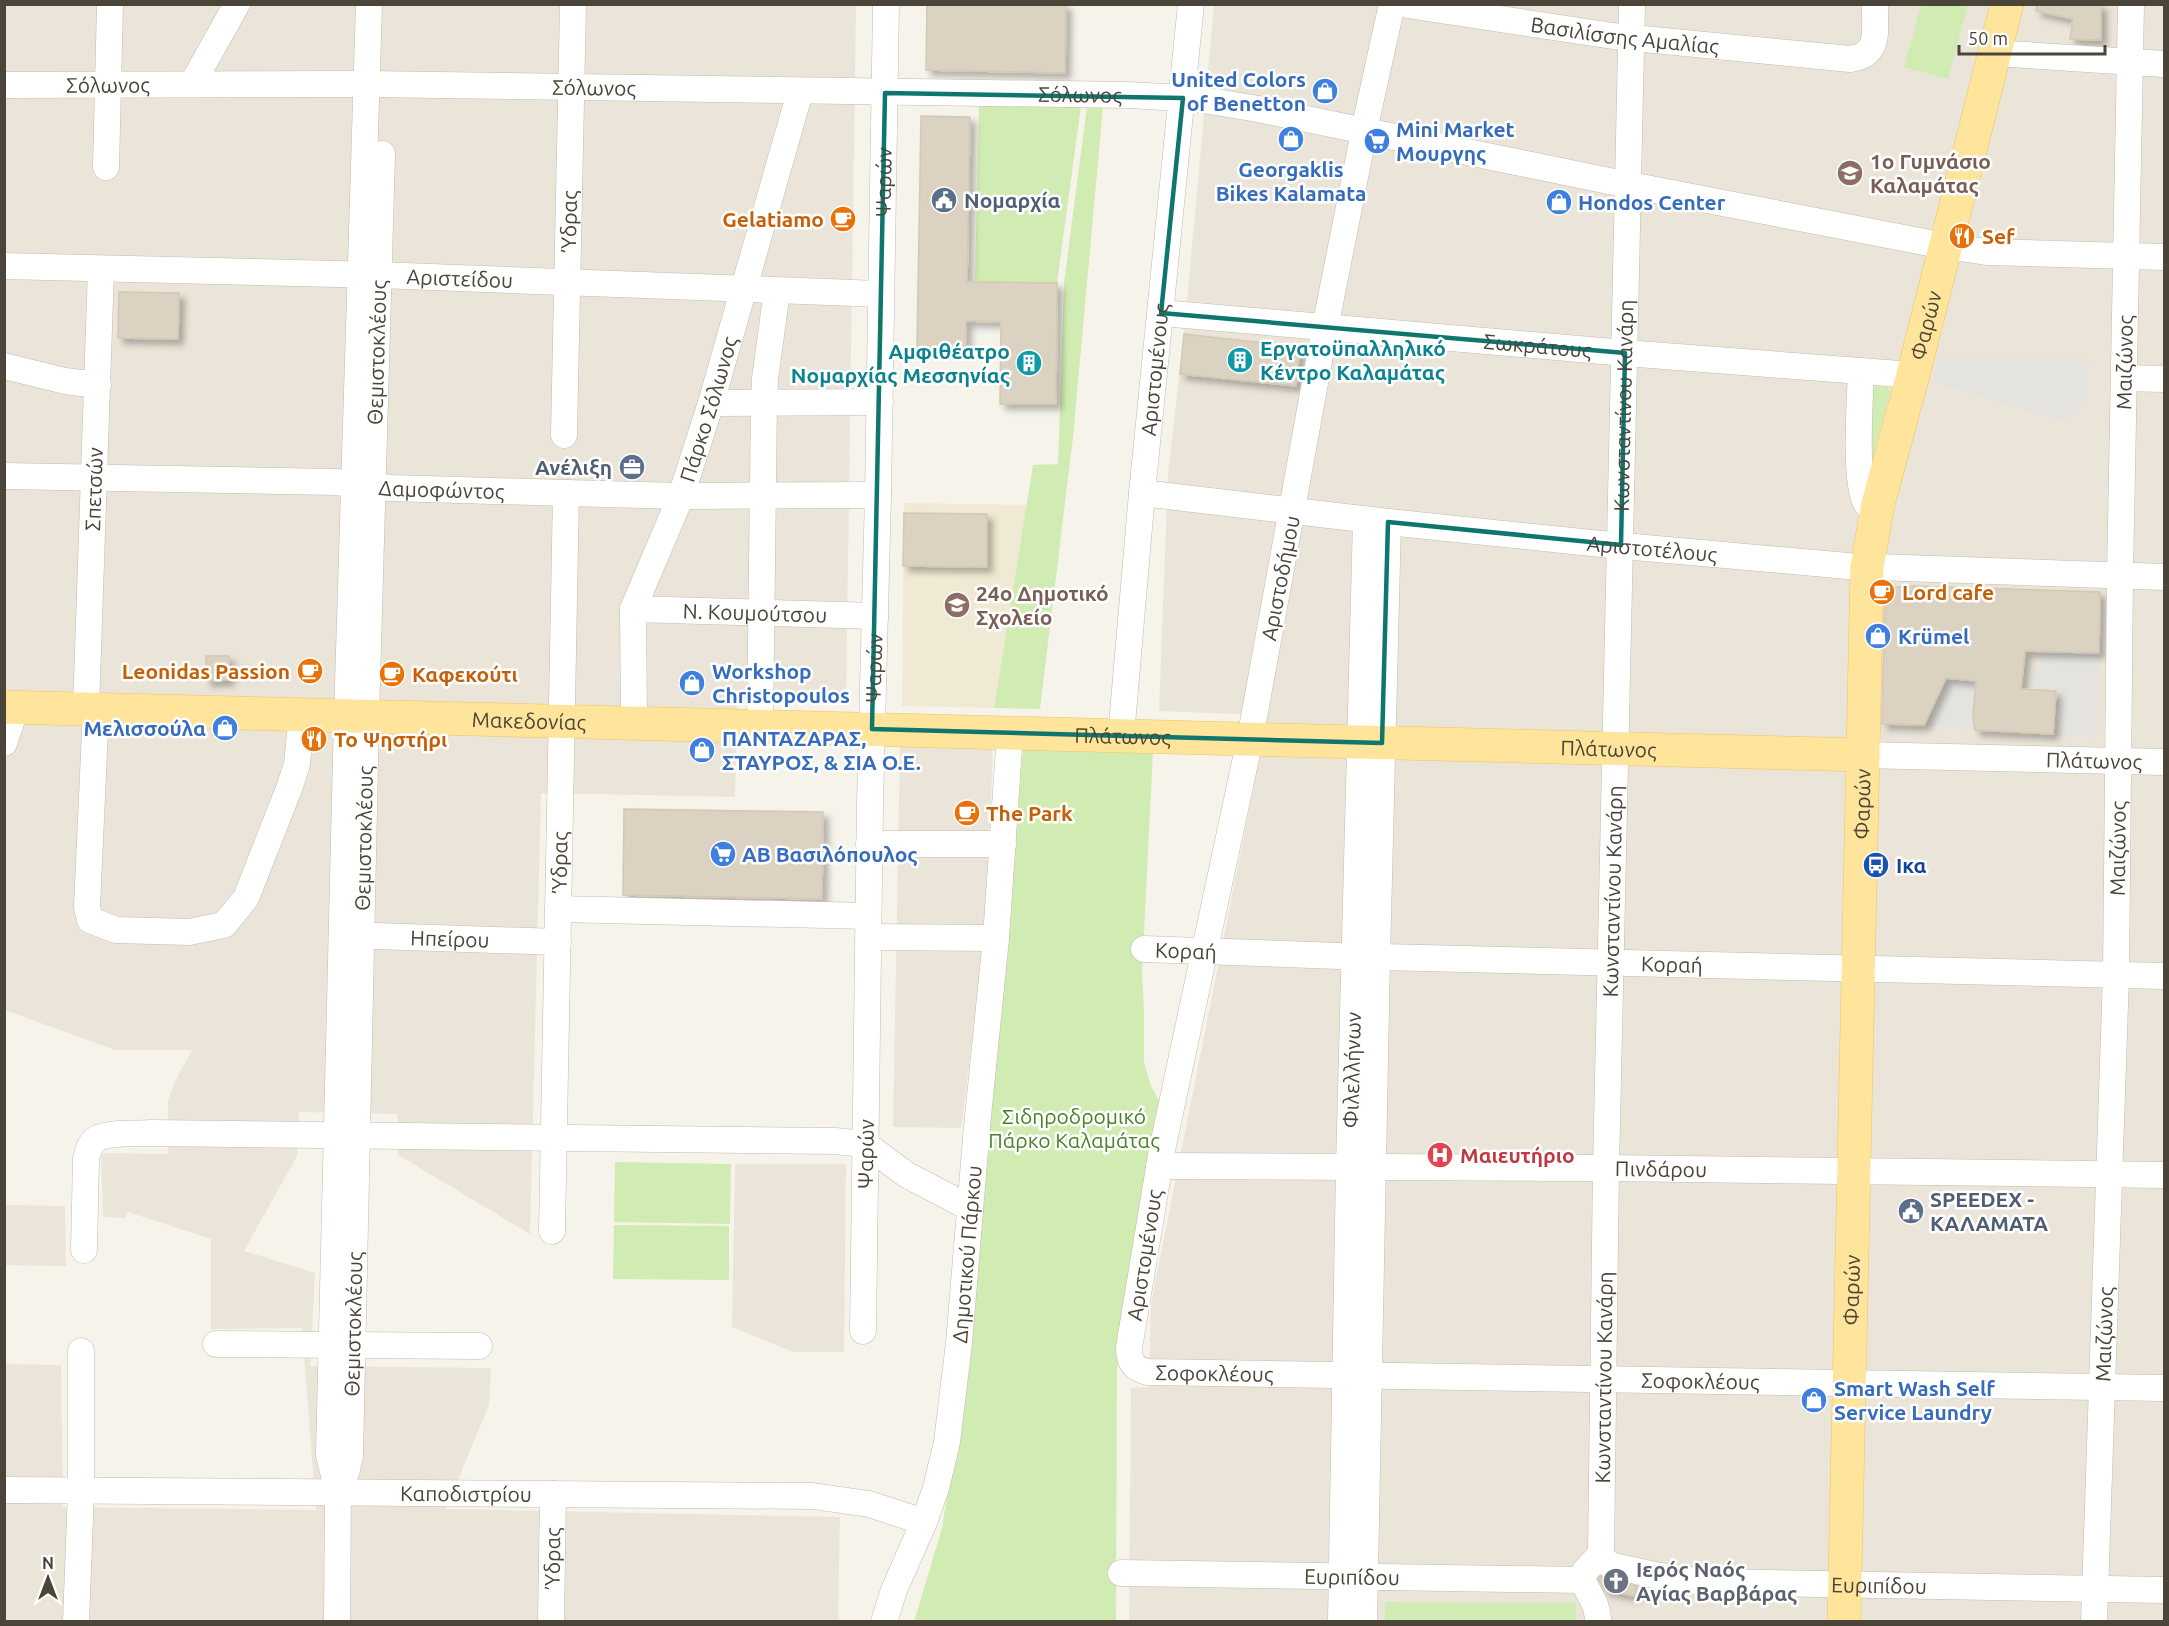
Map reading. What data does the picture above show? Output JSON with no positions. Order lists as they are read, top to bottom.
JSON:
{
  "streets": {
    "main road": ["Φαρών", "Μακεδονίας", "Πλάτωνος"],
    "street": [
      "Βασιλίσσης Αμαλίας",
      "Σόλωνος",
      "Ψαρών",
      "Ύδρας",
      "Αριστείδου",
      "Σωκράτους",
      "Θεμιστοκλέους",
      "Μαιζώνος",
      "Αριστομένους",
      "Κωνσταντίνου Κανάρη",
      "Πάρκο Σόλωνος",
      "Σπετσών",
      "Δαμοφώντος",
      "Αριστοτέλους",
      "Αριστοδήμου",
      "Ν. Κουμούτσου",
      "Ηπείρου",
      "Κοραή",
      "Φιλελλήνων",
      "Πινδάρου",
      "Δημοτικού Πάρκου",
      "Σοφοκλέους",
      "Καποδιστρίου",
      "Ευριπίδου"
    ]
  },
  "crossings": [
    ["Βασιλίσσης Αμαλίας", "Κωνσταντίνου Κανάρη"],
    ["Σόλωνος", "Ψαρών"],
    ["Σόλωνος", "Ύδρας"],
    ["Σόλωνος", "Φαρών"],
    ["Σόλωνος", "Θεμιστοκλέους"],
    ["Σόλωνος", "Μαιζώνος"],
    ["Σόλωνος", "Αριστομένους"],
    ["Σόλωνος", "Κωνσταντίνου Κανάρη"],
    ["Σόλωνος", "Πάρκο Σόλωνος"],
    ["Σόλωνος", "Αριστοδήμου"],
    ["Ψαρών", "Αριστείδου"],
    ["Ψαρών", "Δαμοφώντος"],
    ["Ψαρών", "Ν. Κουμούτσου"],
    ["Ψαρών", "Μακεδονίας"],
    ["Ύδρας", "Αριστείδου"],
    ["Ύδρας", "Δαμοφώντος"],
    ["Ύδρας", "Μακεδονίας"],
    ["Ύδρας", "Ηπείρου"],
    ["Ύδρας", "Καποδιστρίου"],
    ["Αριστείδου", "Θεμιστοκλέους"],
    ["Αριστείδου", "Πάρκο Σόλωνος"],
    ["Αριστείδου", "Σπετσών"],
    ["Φαρών", "Σωκράτους"],
    ["Φαρών", "Αριστοτέλους"],
    ["Φαρών", "Πλάτωνος"],
    ["Φαρών", "Κοραή"],
    ["Φαρών", "Πινδάρου"],
    ["Φαρών", "Σοφοκλέους"],
    ["Φαρών", "Ευριπίδου"],
    ["Σωκράτους", "Αριστομένους"],
    ["Σωκράτους", "Κωνσταντίνου Κανάρη"],
    ["Σωκράτους", "Αριστοδήμου"],
    ["Θεμιστοκλέους", "Δαμοφώντος"],
    ["Θεμιστοκλέους", "Μακεδονίας"],
    ["Θεμιστοκλέους", "Ηπείρου"],
    ["Θεμιστοκλέους", "Καποδιστρίου"],
    ["Μαιζώνος", "Αριστοτέλους"],
    ["Μαιζώνος", "Πλάτωνος"],
    ["Μαιζώνος", "Κοραή"],
    ["Μαιζώνος", "Πινδάρου"],
    ["Μαιζώνος", "Σοφοκλέους"],
    ["Μαιζώνος", "Ευριπίδου"],
    ["Αριστομένους", "Αριστοτέλους"],
    ["Αριστομένους", "Αριστοδήμου"],
    ["Αριστομένους", "Πλάτωνος"],
    ["Αριστομένους", "Πινδάρου"],
    ["Αριστομένους", "Σοφοκλέους"],
    ["Κωνσταντίνου Κανάρη", "Αριστοτέλους"],
    ["Κωνσταντίνου Κανάρη", "Πλάτωνος"],
    ["Κωνσταντίνου Κανάρη", "Κοραή"],
    ["Κωνσταντίνου Κανάρη", "Πινδάρου"],
    ["Κωνσταντίνου Κανάρη", "Σοφοκλέους"],
    ["Κωνσταντίνου Κανάρη", "Ευριπίδου"],
    ["Πάρκο Σόλωνος", "Δαμοφώντος"],
    ["Πάρκο Σόλωνος", "Ν. Κουμούτσου"],
    ["Πάρκο Σόλωνος", "Μακεδονίας"],
    ["Σπετσών", "Δαμοφώντος"],
    ["Σπετσών", "Μακεδονίας"],
    ["Αριστοτέλους", "Αριστοδήμου"],
    ["Αριστοτέλους", "Φιλελλήνων"],
    ["Αριστοδήμου", "Πλάτωνος"],
    ["Αριστοδήμου", "Κοραή"],
    ["Αριστοδήμου", "Πινδάρου"],
    ["Μακεδονίας", "Πλάτωνος"],
    ["Μακεδονίας", "Δημοτικού Πάρκου"],
    ["Πλάτωνος", "Φιλελλήνων"],
    ["Κοραή", "Φιλελλήνων"],
    ["Φιλελλήνων", "Πινδάρου"],
    ["Φιλελλήνων", "Σοφοκλέους"],
    ["Φιλελλήνων", "Ευριπίδου"],
    ["Δημοτικού Πάρκου", "Καποδιστρίου"]
  ],
  "parks": ["Σιδηροδρομικό Πάρκο Καλαμάτας"],
  "places": {
    "shop": [
      "United Colors of Benetton",
      "Georgaklis Bikes Kalamata",
      "Hondos Center",
      "Krümel",
      "Workshop Christopoulos",
      "Μελισσούλα",
      "ΠΑΝΤΑΖΑΡΑΣ, ΣΤΑΥΡΟΣ, & ΣΙΑ Ο.Ε.",
      "Smart Wash Self Service Laundry"
    ],
    "supermarket": ["Mini Market Μουργης", "ΑΒ Βασιλόπουλος"],
    "school or university": ["1ο Γυμνάσιο Καλαμάτας", "24ο Δημοτικό Σχολείο"],
    "public building": ["Νομαρχία", "SPEEDEX - ΚΑΛΑΜΑΤΑ"],
    "cafe": [
      "Gelatiamo",
      "Lord cafe",
      "Leonidas Passion",
      "Καφεκούτι",
      "The Park"
    ],
    "restaurant": ["Sef", "Το Ψηστήρι"],
    "building": ["Εργατοϋπαλληλικό Κέντρο Καλαμάτας", "Αμφιθέατρο Νομαρχίας Μεσσηνίας"],
    "office": ["Ανέλιξη"],
    "bus stop": ["Ικα"],
    "hospital": ["Μαιευτήριο"],
    "church": ["Ιερός Ναός Αγίας Βαρβάρας"]
  },
  "scale_bar": "50 m",
  "north": "top"
}
